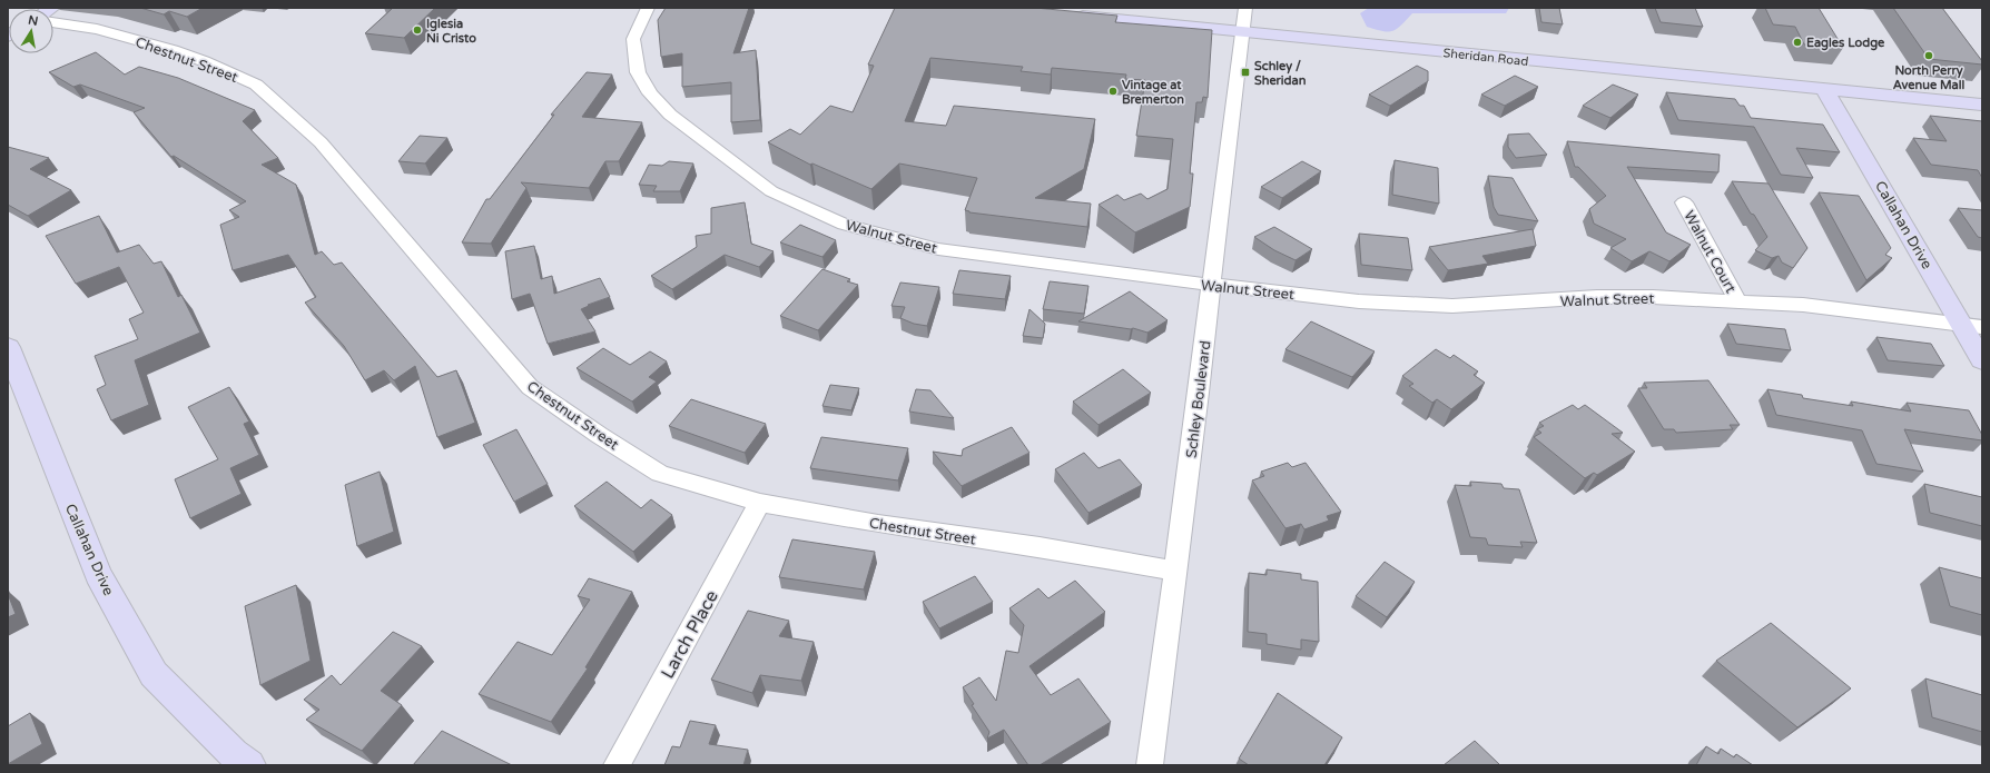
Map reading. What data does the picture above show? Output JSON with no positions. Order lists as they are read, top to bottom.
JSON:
{
  "streets": {
    "main road": ["Sheridan Road", "Callahan Drive"],
    "street": [
      "Chestnut Street",
      "Walnut Street",
      "Walnut Court",
      "Schley Boulevard",
      "Larch Place"
    ]
  },
  "crossings": [
    ["Sheridan Road", "Callahan Drive"],
    ["Sheridan Road", "Schley Boulevard"],
    ["Chestnut Street", "Schley Boulevard"],
    ["Chestnut Street", "Larch Place"],
    ["Callahan Drive", "Walnut Street"],
    ["Walnut Street", "Walnut Court"],
    ["Walnut Street", "Schley Boulevard"]
  ],
  "places": {
    "other": [
      "Iglesia Ni Cristo",
      "Eagles Lodge",
      "North Perry Avenue Mall",
      "Vintage at Bremerton"
    ],
    "transit": ["Schley / Sheridan"]
  },
  "north": "top"
}
